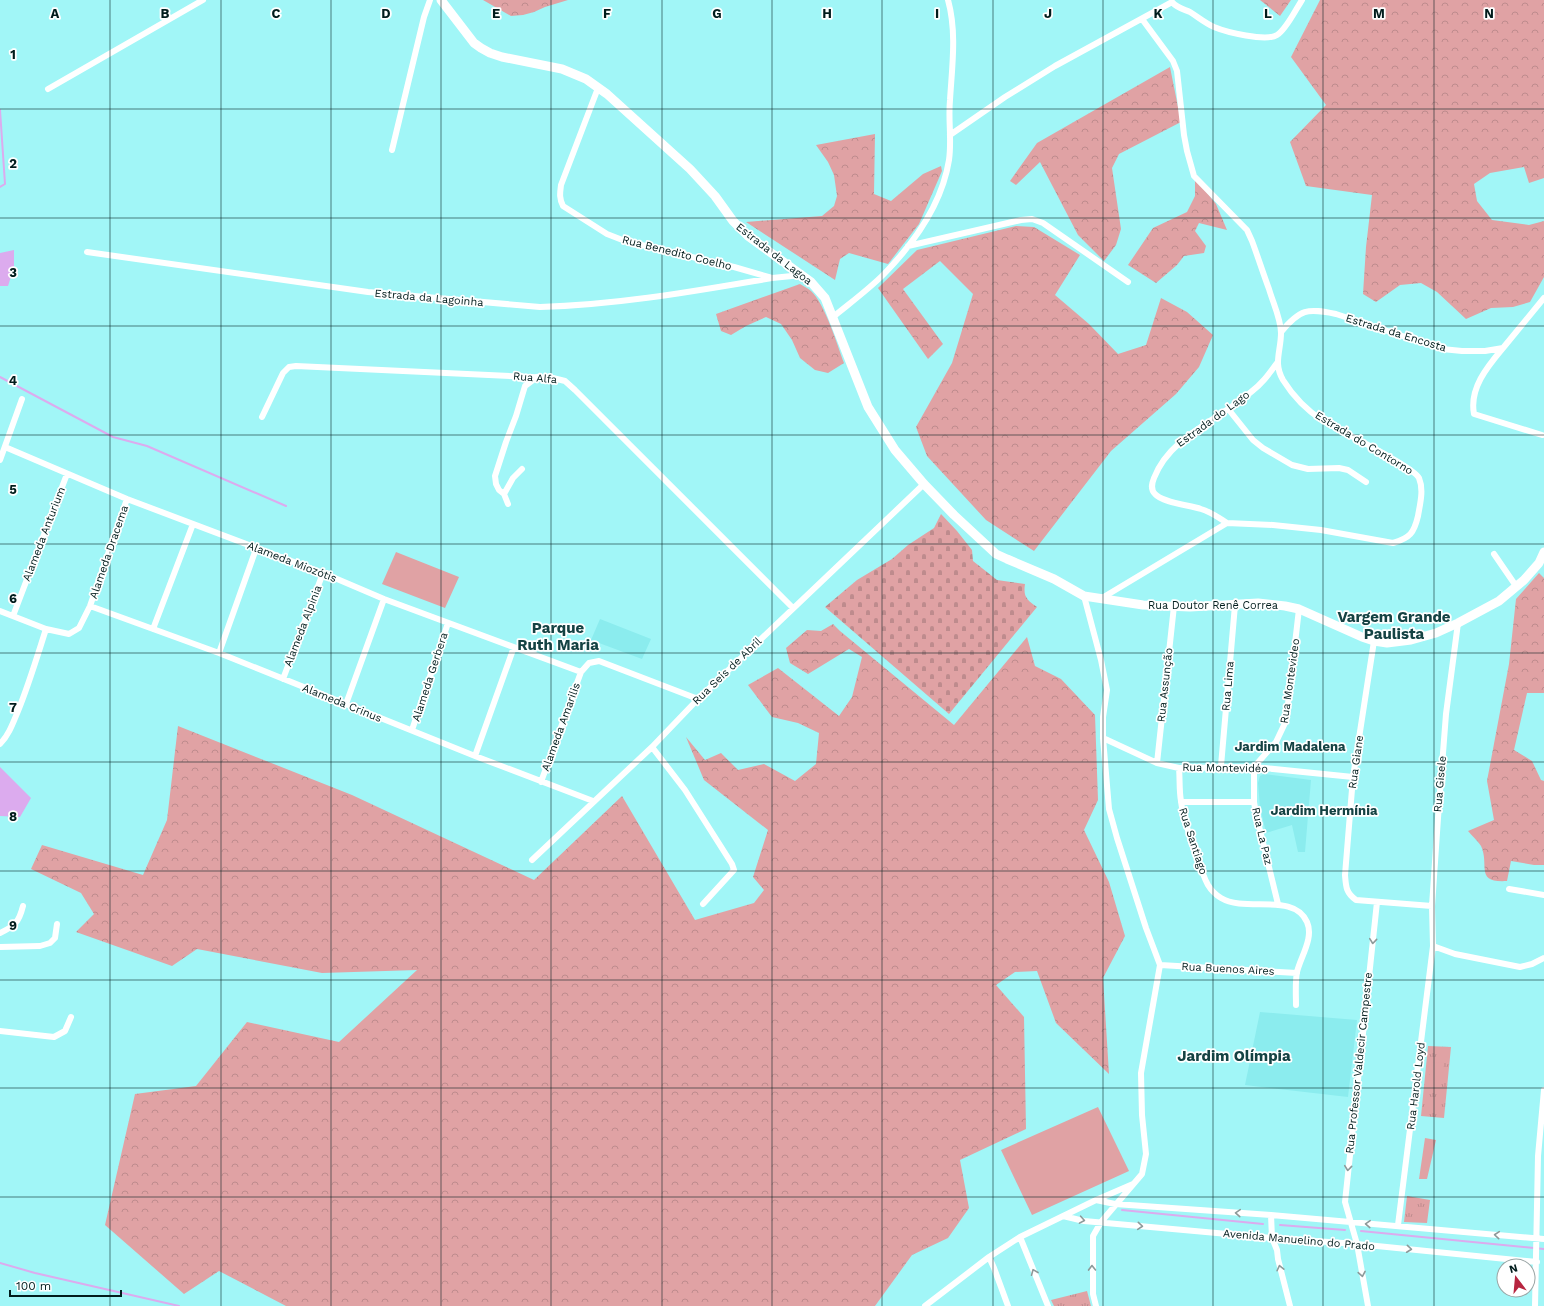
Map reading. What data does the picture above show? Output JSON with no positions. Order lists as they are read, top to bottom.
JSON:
{
  "streets": {
    "street": [
      "Rua Benedito Coelho",
      "Estrada da Lagoa",
      "Estrada da Lagoinha",
      "Estrada da Encosta",
      "Rua Alfa",
      "Estrada do Lago",
      "Estrada do Contorno",
      "Alameda Anturium",
      "Alameda Dracema",
      "Alameda Miozótis",
      "Rua Doutor Renê Correa",
      "Alameda Alpinia",
      "Rua Seis de Abril",
      "Alameda Gerbera",
      "Rua Montevideo",
      "Rua Assunção",
      "Rua Lima",
      "Alameda Crinus",
      "Alameda Amarilis",
      "Rua Giane",
      "Rua Montevidéo",
      "Rua Gisele",
      "Rua La Paz",
      "Rua Santiago",
      "Rua Buenos Aires",
      "Rua Professor Valdecir Campestre",
      "Rua Harold Loyd",
      "Avenida Manuelino do Prado"
    ]
  },
  "crossings": [
    ["Rua Benedito Coelho", "Estrada da Lagoa"],
    ["Rua Benedito Coelho", "Estrada da Lagoinha"],
    ["Estrada da Lagoa", "Rua Doutor Renê Correa"],
    ["Estrada da Lagoa", "Rua Seis de Abril"],
    ["Estrada da Encosta", "Estrada do Contorno"],
    ["Rua Alfa", "Rua Seis de Abril"],
    ["Estrada do Lago", "Estrada do Contorno"],
    ["Alameda Anturium", "Alameda Miozótis"],
    ["Alameda Dracema", "Alameda Miozótis"],
    ["Alameda Dracema", "Alameda Crinus"],
    ["Alameda Miozótis", "Alameda Alpinia"],
    ["Alameda Miozótis", "Alameda Gerbera"],
    ["Alameda Miozótis", "Alameda Amarilis"],
    ["Rua Doutor Renê Correa", "Rua Montevideo"],
    ["Rua Doutor Renê Correa", "Rua Assunção"],
    ["Rua Doutor Renê Correa", "Rua Lima"],
    ["Rua Doutor Renê Correa", "Rua Giane"],
    ["Rua Doutor Renê Correa", "Rua Gisele"],
    ["Alameda Alpinia", "Alameda Crinus"],
    ["Rua Seis de Abril", "Alameda Crinus"],
    ["Alameda Gerbera", "Alameda Crinus"],
    ["Rua Montevideo", "Rua Montevidéo"],
    ["Rua Montevideo", "Rua La Paz"],
    ["Rua Assunção", "Rua Montevidéo"],
    ["Rua Lima", "Rua Montevidéo"],
    ["Alameda Crinus", "Alameda Amarilis"],
    ["Rua Giane", "Rua Montevidéo"],
    ["Rua Giane", "Rua Gisele"],
    ["Rua Giane", "Rua Professor Valdecir Campestre"],
    ["Rua Montevidéo", "Rua La Paz"],
    ["Rua Montevidéo", "Rua Santiago"],
    ["Rua Gisele", "Rua Harold Loyd"],
    ["Rua La Paz", "Rua Santiago"],
    ["Rua Santiago", "Rua Buenos Aires"],
    ["Rua Professor Valdecir Campestre", "Avenida Manuelino do Prado"],
    ["Rua Harold Loyd", "Avenida Manuelino do Prado"]
  ],
  "one_way": ["Rua Professor Valdecir Campestre"],
  "districts": [
    "Vargem Grande Paulista",
    "Parque Ruth Maria",
    "Jardim Madalena",
    "Jardim Hermínia",
    "Jardim Olímpia"
  ],
  "scale_bar": "100 m",
  "north": "top",
  "grid": {
    "columns": [
      "A",
      "B",
      "C",
      "D",
      "E",
      "F",
      "G",
      "H",
      "I",
      "J",
      "K",
      "L",
      "M",
      "N"
    ],
    "rows": [
      "1",
      "2",
      "3",
      "4",
      "5",
      "6",
      "7",
      "8",
      "9"
    ]
  }
}
